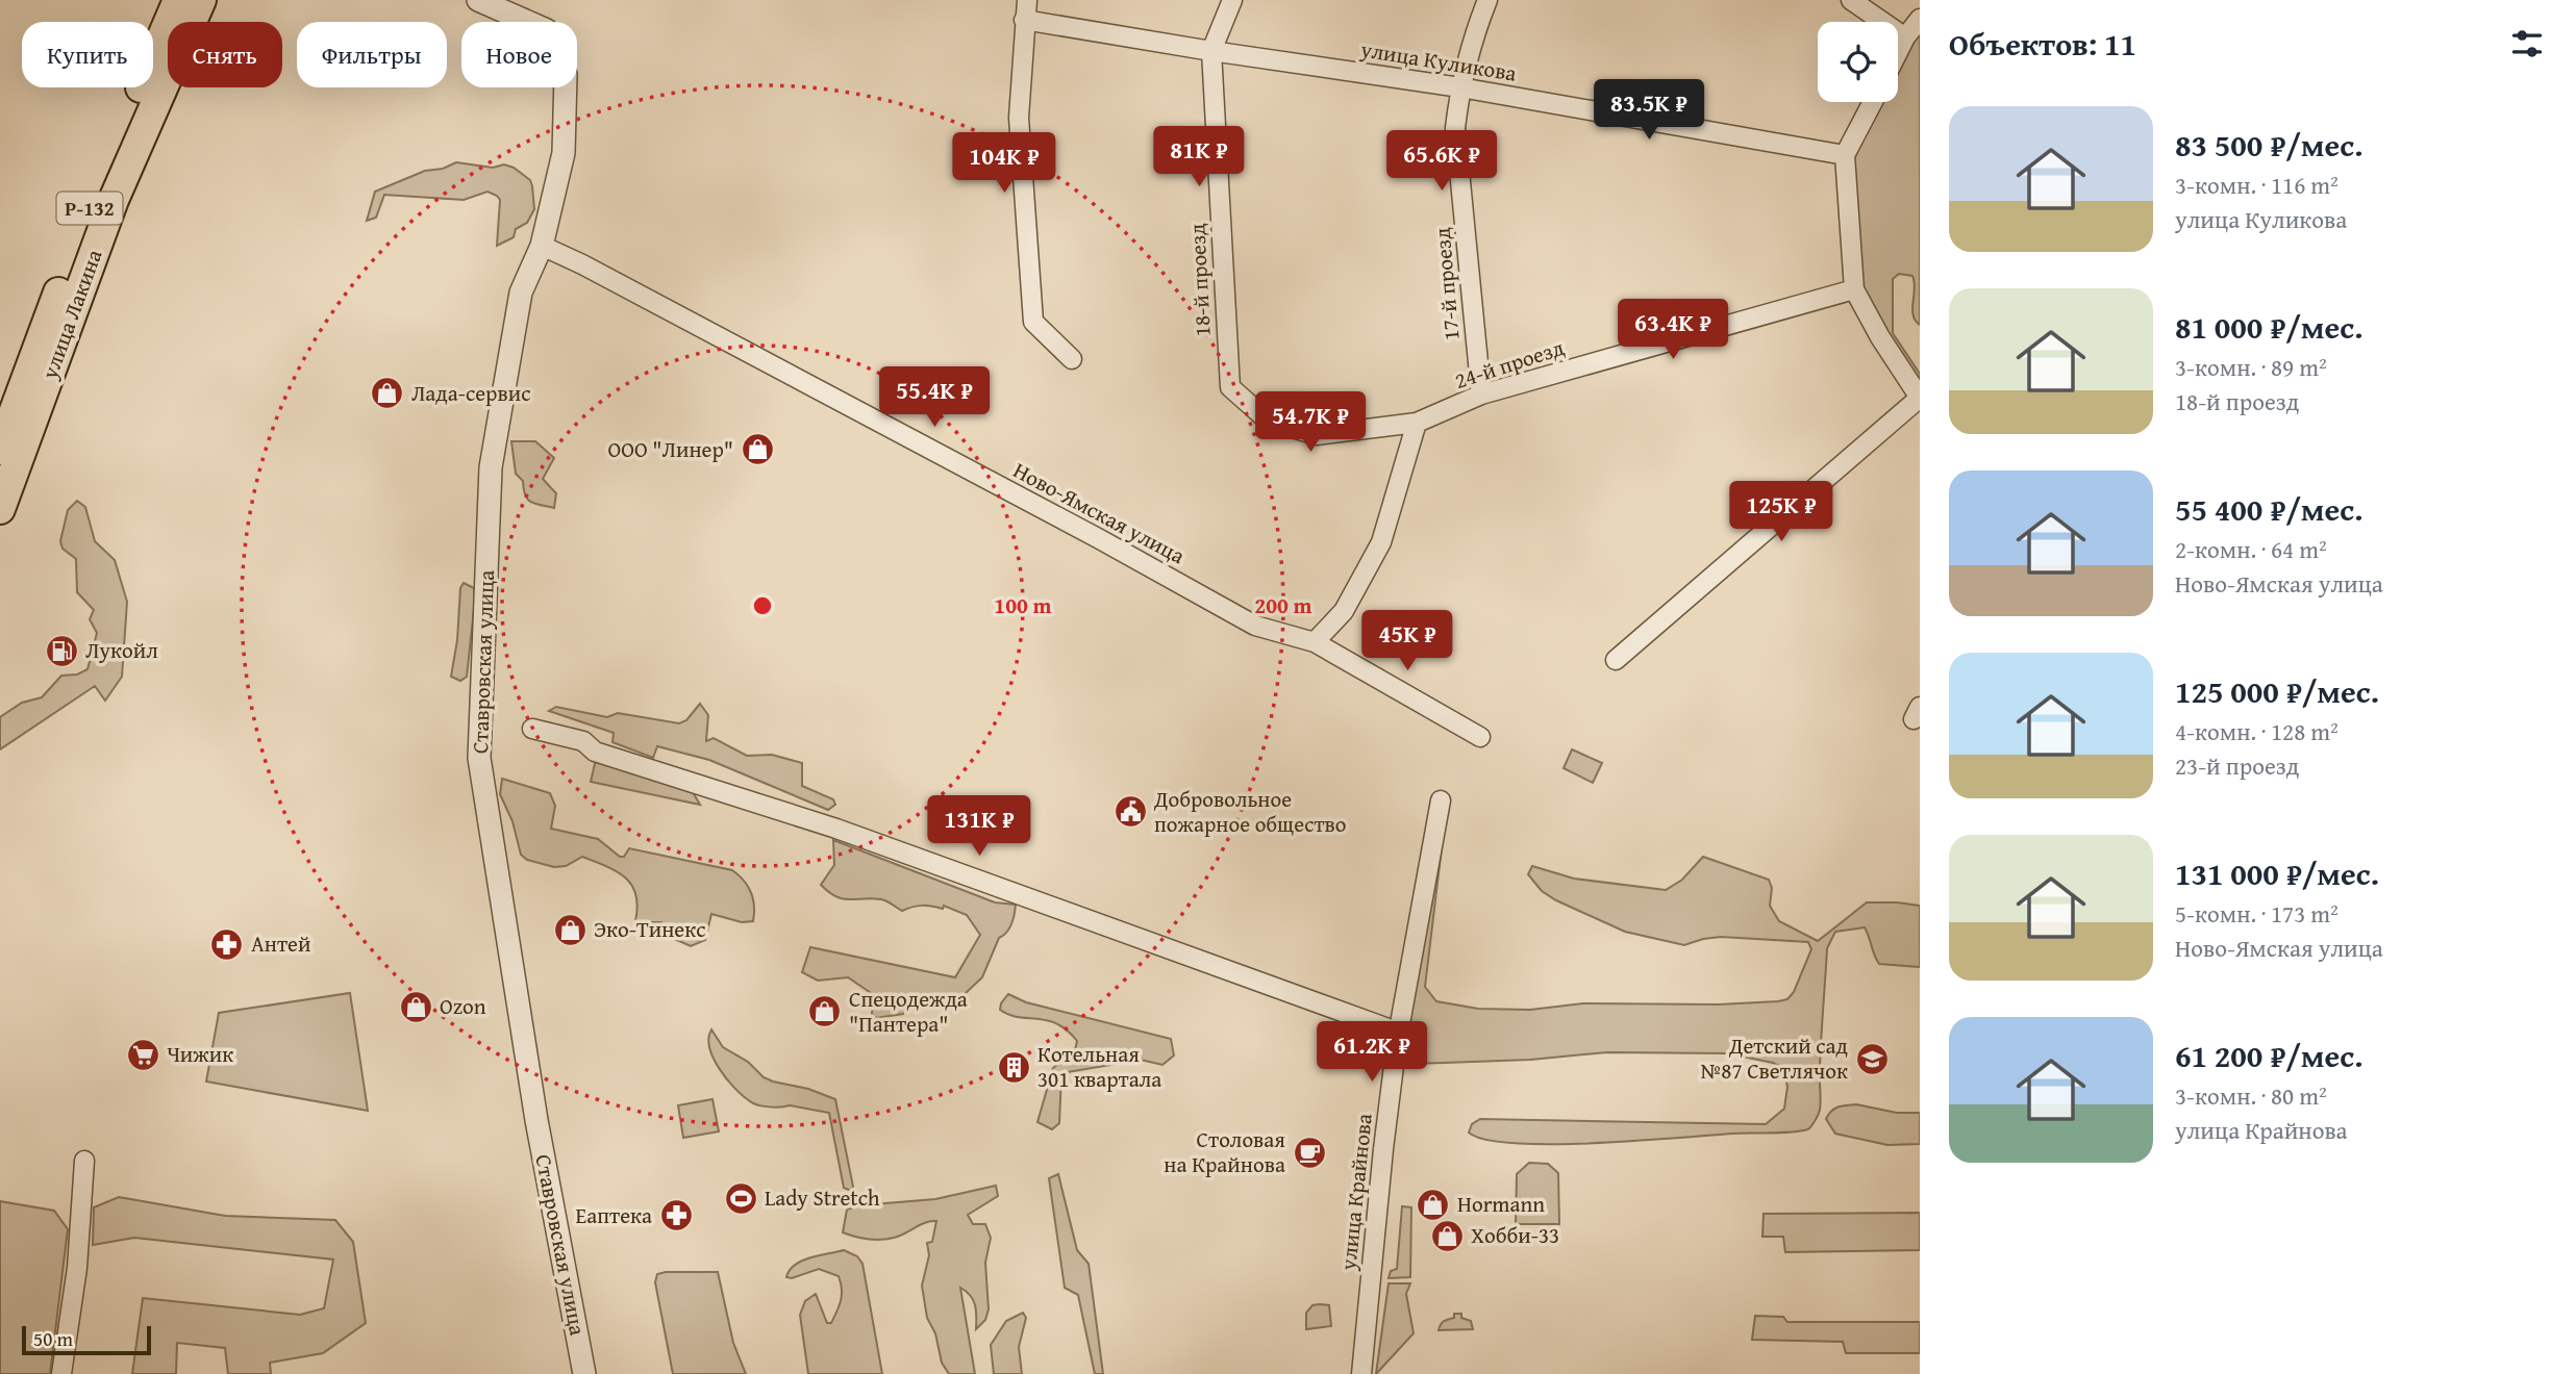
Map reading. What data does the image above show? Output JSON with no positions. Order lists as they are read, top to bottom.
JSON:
{
  "streets": {
    "highway": ["Р-132", "улица Лакина"],
    "street": [
      "улица Куликова",
      "18-й проезд",
      "17-й проезд",
      "24-й проезд",
      "Ново-Ямская улица",
      "Ставровская улица",
      "улица Крайнова"
    ]
  },
  "crossings": [
    ["улица Куликова", "18-й проезд"],
    ["улица Куликова", "17-й проезд"],
    ["18-й проезд", "24-й проезд"],
    ["17-й проезд", "24-й проезд"],
    ["Ново-Ямская улица", "Ставровская улица"]
  ],
  "places": {
    "shop": [
      "Лада-сервис",
      "ООО \"Линер\"",
      "Эко-Тинекс",
      "Ozon",
      "Спецодежда \"Пантера\"",
      "Hormann",
      "Хобби-33"
    ],
    "fuel station": ["Лукойл"],
    "public building": ["Добровольное пожарное общество"],
    "pharmacy": ["Антей", "Еаптека"],
    "supermarket": ["Чижик"],
    "school or university": ["Детский сад №87 Светлячок"],
    "building": ["Котельная 301 квартала"],
    "cafe": ["Столовая на Крайнова"],
    "sports": ["Lady Stretch"]
  },
  "scale_bar": "50 m",
  "page": {
    "heading": "Объектов: 11",
    "chip": [
      "Купить",
      "Снять",
      "Фильтры",
      "Новое"
    ],
    "price": [
      "83.5K ₽",
      "81K ₽",
      "65.6K ₽",
      "104K ₽",
      "63.4K ₽",
      "55.4K ₽",
      "54.7K ₽",
      "125K ₽",
      "45K ₽",
      "131K ₽",
      "61.2K ₽"
    ],
    "list": [
      {
        "name": "83 500 ₽/мес.",
        "note": "3-комн. · 116 m² · улица Куликова"
      },
      {
        "name": "81 000 ₽/мес.",
        "note": "3-комн. · 89 m² · 18-й проезд"
      },
      {
        "name": "55 400 ₽/мес.",
        "note": "2-комн. · 64 m² · Ново-Ямская улица"
      },
      {
        "name": "125 000 ₽/мес.",
        "note": "4-комн. · 128 m² · 23-й проезд"
      },
      {
        "name": "131 000 ₽/мес.",
        "note": "5-комн. · 173 m² · Ново-Ямская улица"
      },
      {
        "name": "61 200 ₽/мес.",
        "note": "3-комн. · 80 m² · улица Крайнова"
      }
    ],
    "scale": "50 m"
  },
  "rings": ["100 m", "200 m"]
}
